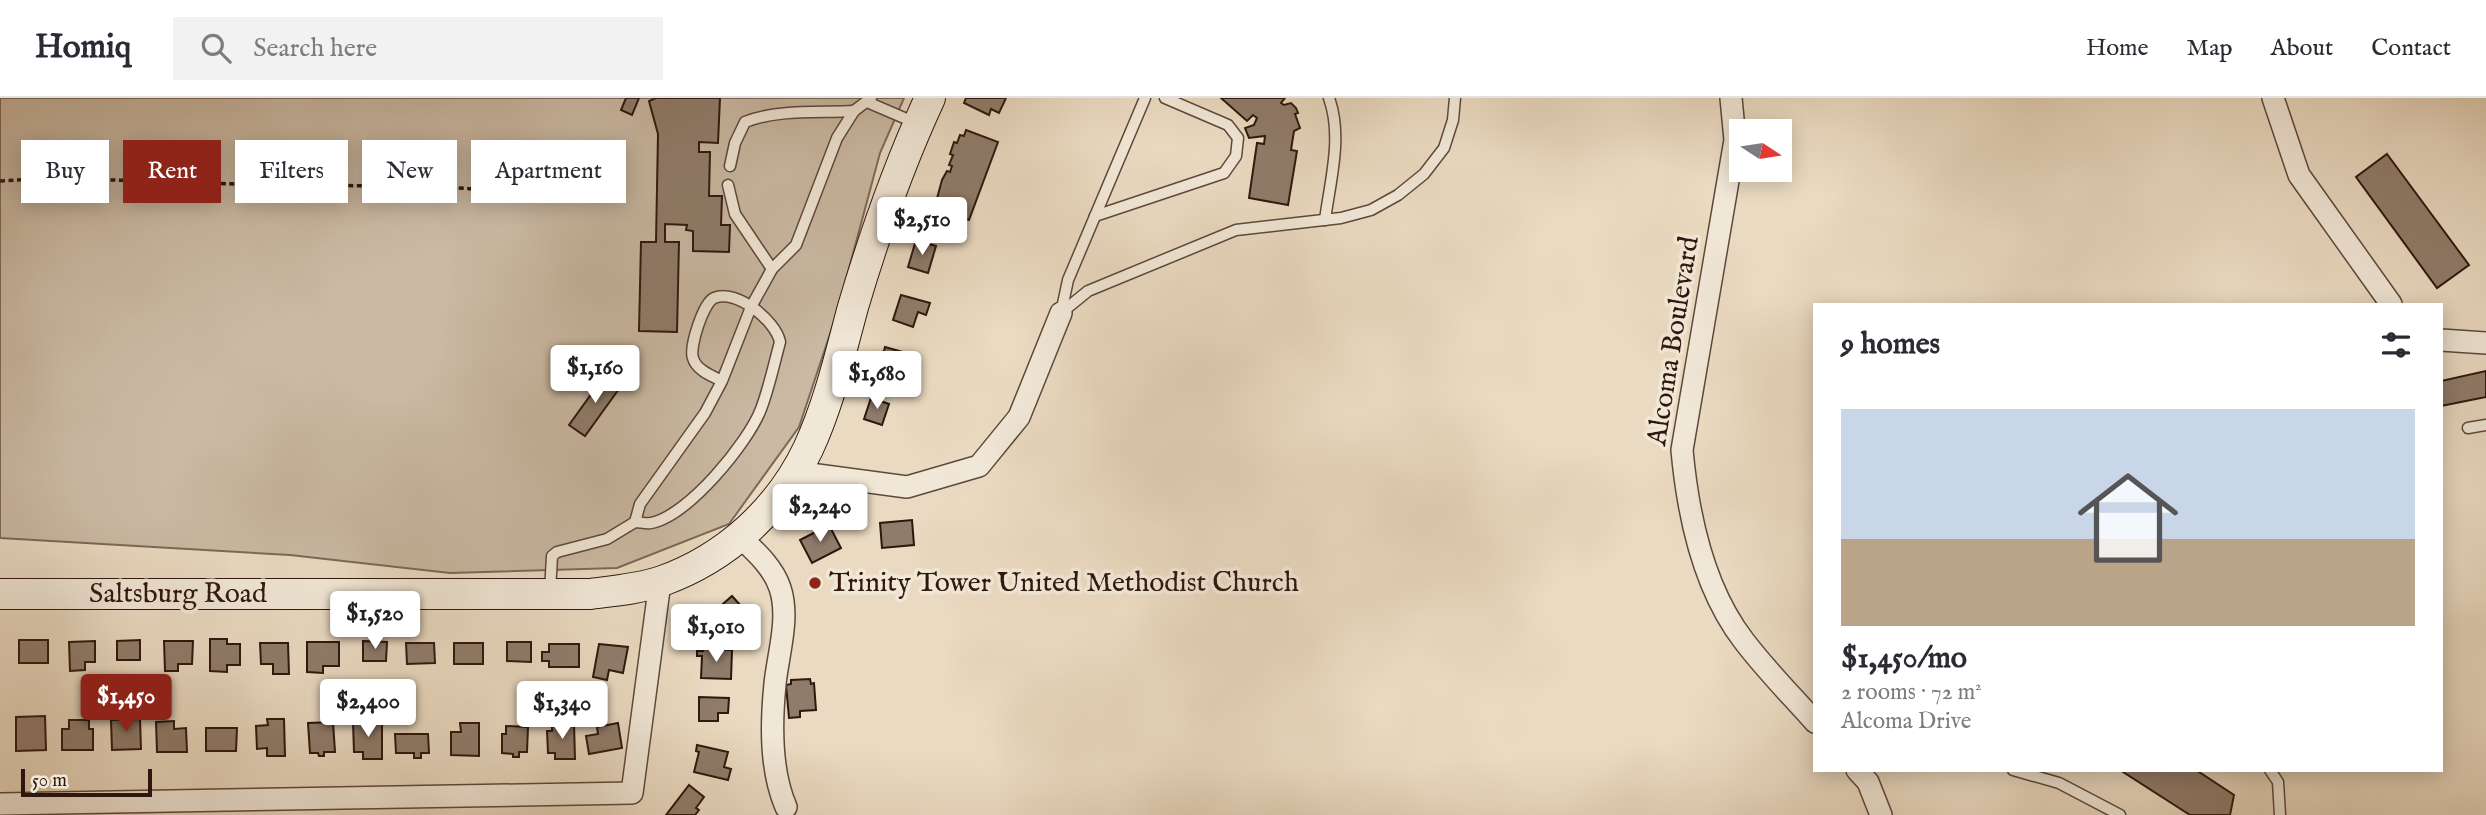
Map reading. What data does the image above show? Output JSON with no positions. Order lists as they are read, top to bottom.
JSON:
{
  "streets": {
    "main road": ["Saltsburg Road"],
    "street": ["Alcoma Boulevard"]
  },
  "places": ["Trinity Tower United Methodist Church"],
  "scale_bar": "50 m",
  "north": "right",
  "page": {
    "header": "Homiq",
    "search": "Search here",
    "nav": [
      "Home",
      "Map",
      "About",
      "Contact"
    ],
    "chip": [
      "Buy",
      "Rent",
      "Filters",
      "New",
      "Apartment"
    ],
    "price": [
      "$2,510",
      "$1,160",
      "$1,680",
      "$2,240",
      "$1,520",
      "$1,010",
      "$1,450",
      "$2,400",
      "$1,340"
    ],
    "heading": "9 homes",
    "list": [
      {
        "name": "$1,450/mo",
        "note": "2 rooms · 72 m² · Alcoma Drive"
      }
    ],
    "scale": "50 m"
  }
}
